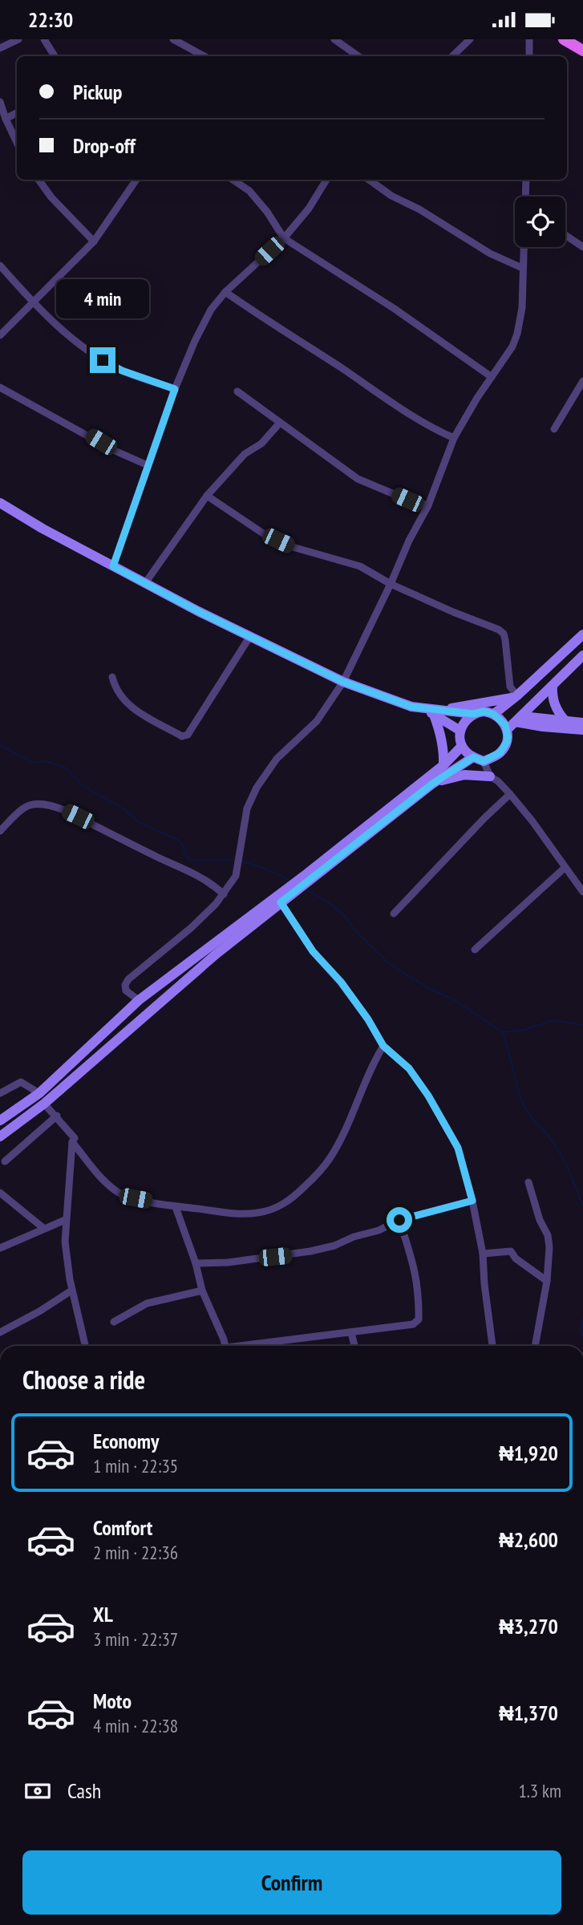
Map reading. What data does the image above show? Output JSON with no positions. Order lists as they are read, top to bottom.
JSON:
{
  "page": {
    "status": "22:30",
    "banner": ["Pickup", "Drop-off"],
    "bubble": "4 min",
    "heading": "Choose a ride",
    "list": [
      {
        "name": "Economy",
        "note": "1 min · 22:35",
        "value": "₦1,920"
      },
      {
        "name": "Comfort",
        "note": "2 min · 22:36",
        "value": "₦2,600"
      },
      {
        "name": "XL",
        "note": "3 min · 22:37",
        "value": "₦3,270"
      },
      {
        "name": "Moto",
        "note": "4 min · 22:38",
        "value": "₦1,370"
      }
    ],
    "pay": ["Cash", "1.3 km"],
    "buttons": "Confirm"
  }
}
